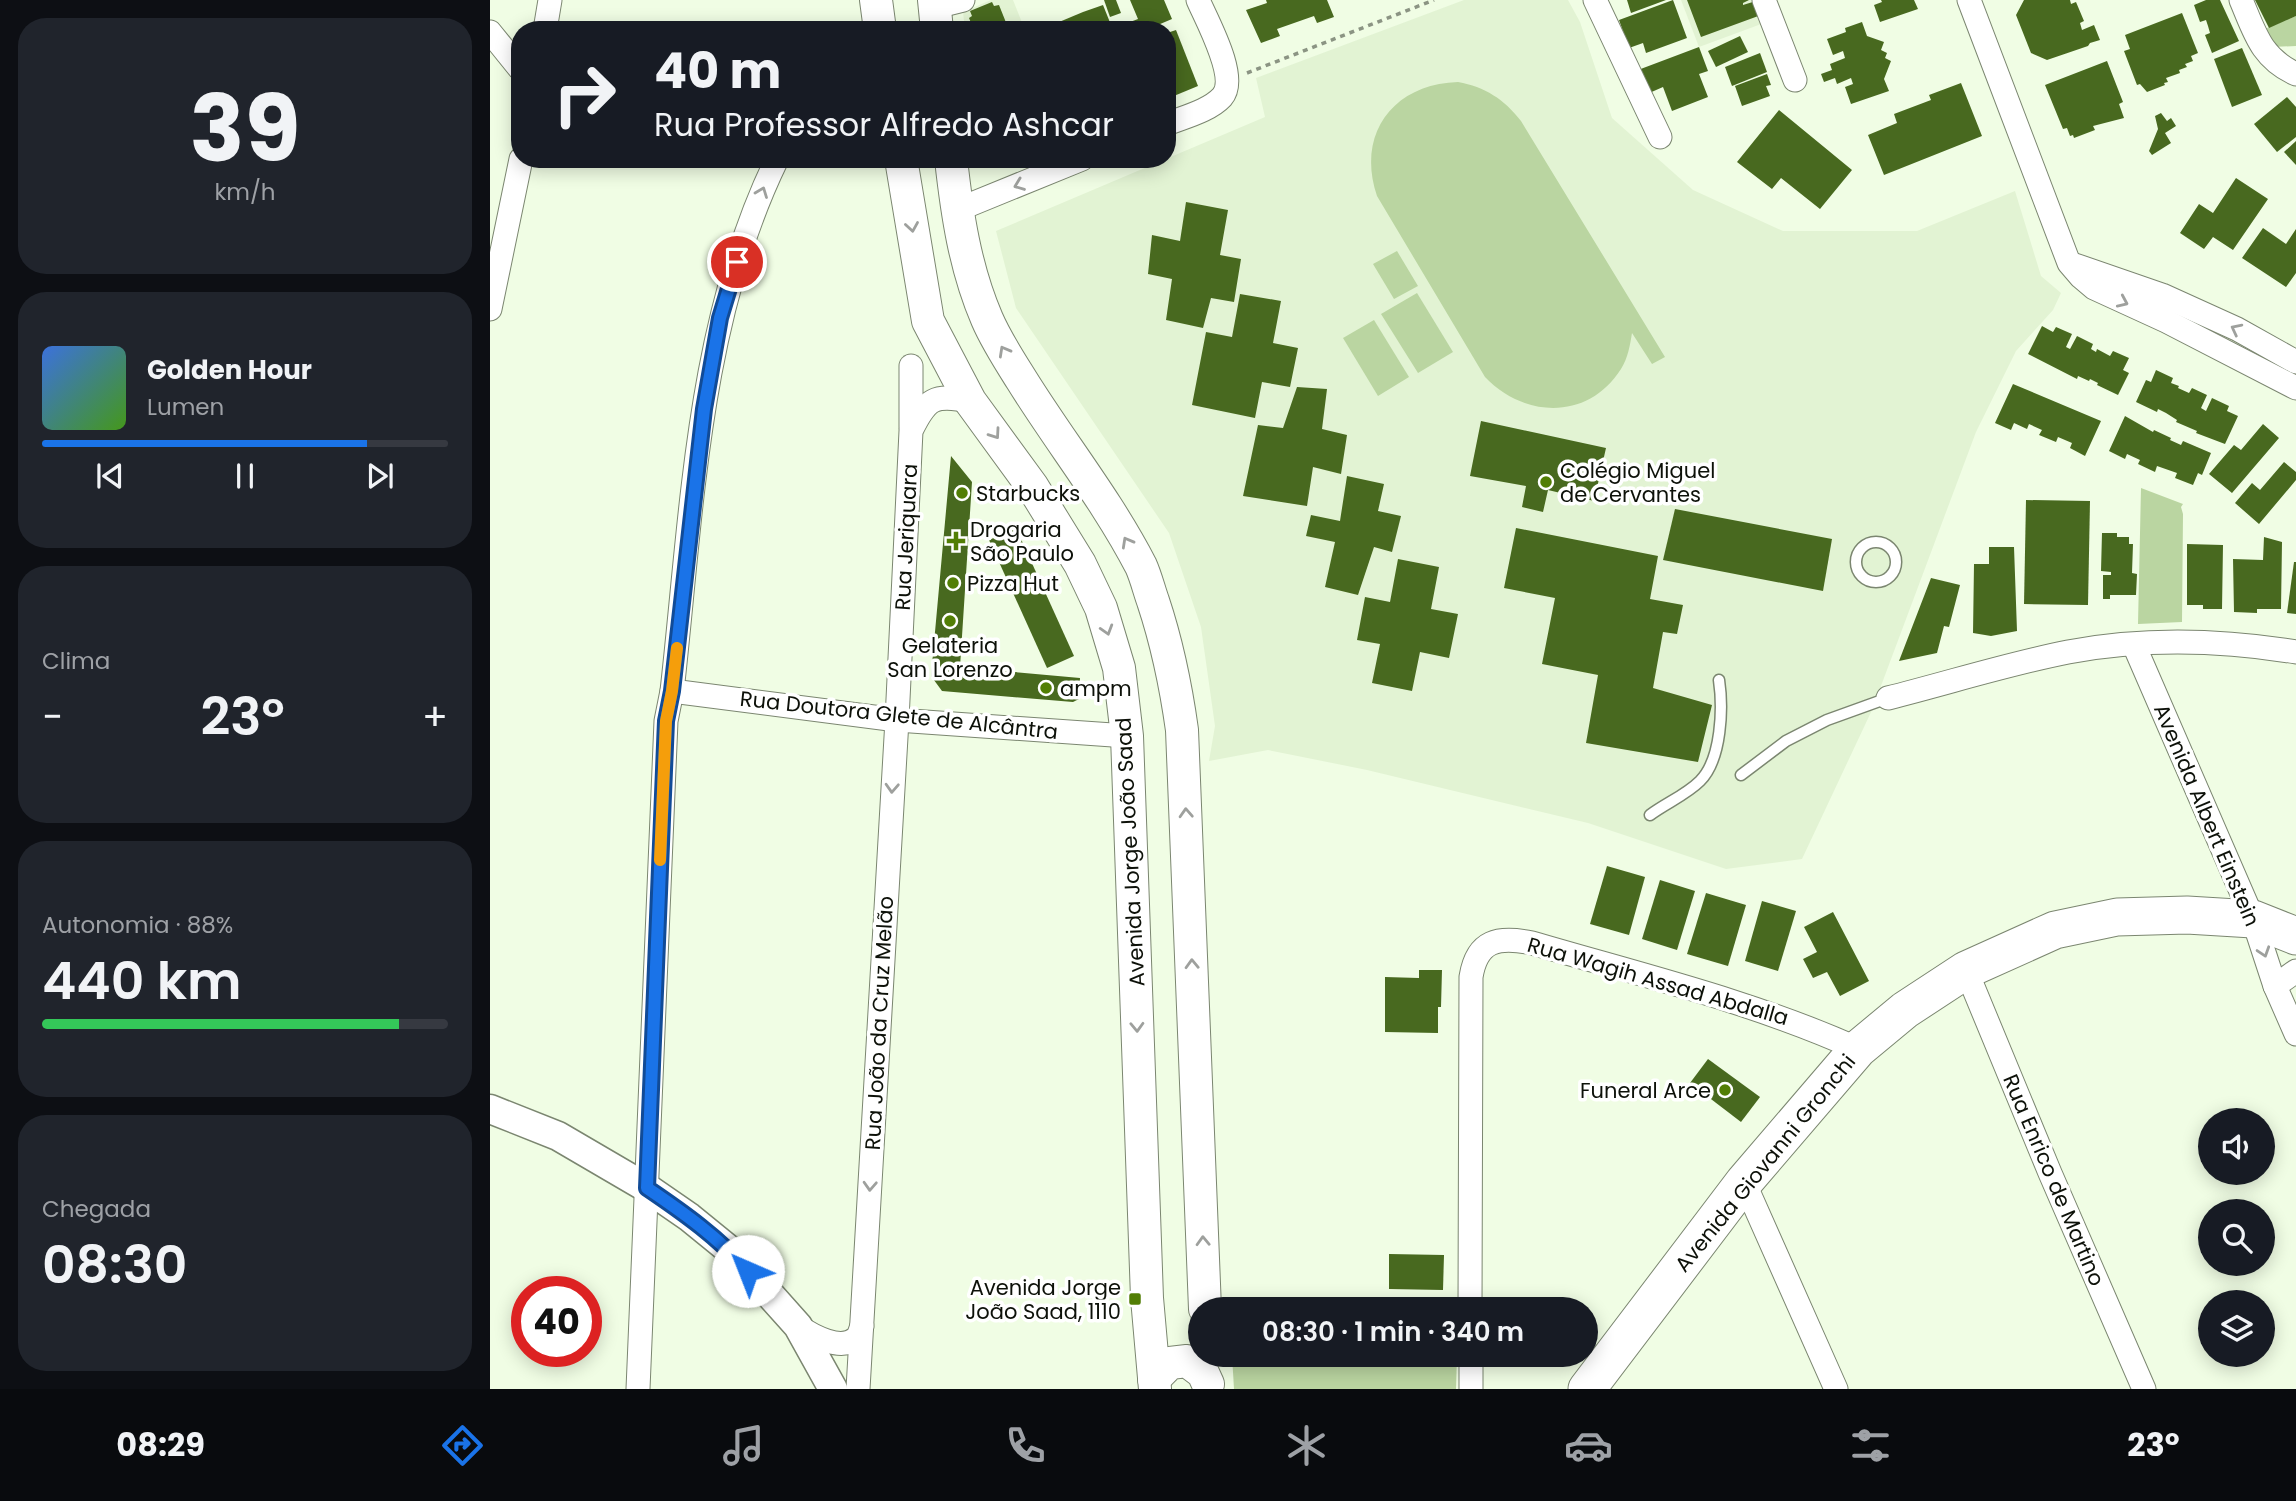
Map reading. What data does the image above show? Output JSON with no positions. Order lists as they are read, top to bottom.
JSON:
{
  "streets": {
    "main road": ["Avenida Jorge João Saad", "Avenida Giovanni Gronchi"],
    "street": [
      "Rua Jeriquara",
      "Rua Doutora Glete de Alcântra",
      "Avenida Albert Einstein",
      "Rua Wagih Assad Abdalla",
      "Rua João da Cruz Melão",
      "Rua Enrico de Martino"
    ]
  },
  "crossings": [
    ["Rua Jeriquara", "Rua Doutora Glete de Alcântra"],
    ["Rua Jeriquara", "Rua João da Cruz Melão"],
    ["Rua Doutora Glete de Alcântra", "Avenida Jorge João Saad"],
    ["Rua Doutora Glete de Alcântra", "Rua João da Cruz Melão"],
    ["Avenida Albert Einstein", "Avenida Giovanni Gronchi"],
    ["Rua Wagih Assad Abdalla", "Avenida Giovanni Gronchi"],
    ["Avenida Giovanni Gronchi", "Rua Enrico de Martino"]
  ],
  "one_way": ["Rua João da Cruz Melão"],
  "places": {
    "other": [
      "Colégio Miguel de Cervantes",
      "Starbucks",
      "Pizza Hut",
      "Gelateria San Lorenzo",
      "ampm",
      "Funeral Arce"
    ],
    "health": ["Drogaria São Paulo"],
    "transit": ["Avenida Jorge João Saad, 1110"]
  },
  "page": {
    "tile": [
      ["39", "km/h"],
      "Clima",
      ["Autonomia · 88%", "440 km"],
      ["Chegada", "08:30"]
    ],
    "turn": ["40 m", "Rua Professor Alfredo Ashcar"],
    "song": ["Golden Hour", "Lumen"],
    "heat": ["−", "23°", "+"],
    "limit": "40",
    "trip": "08:30 · 1 min · 340 m",
    "tabs": ["08:29", "23°"]
  }
}
